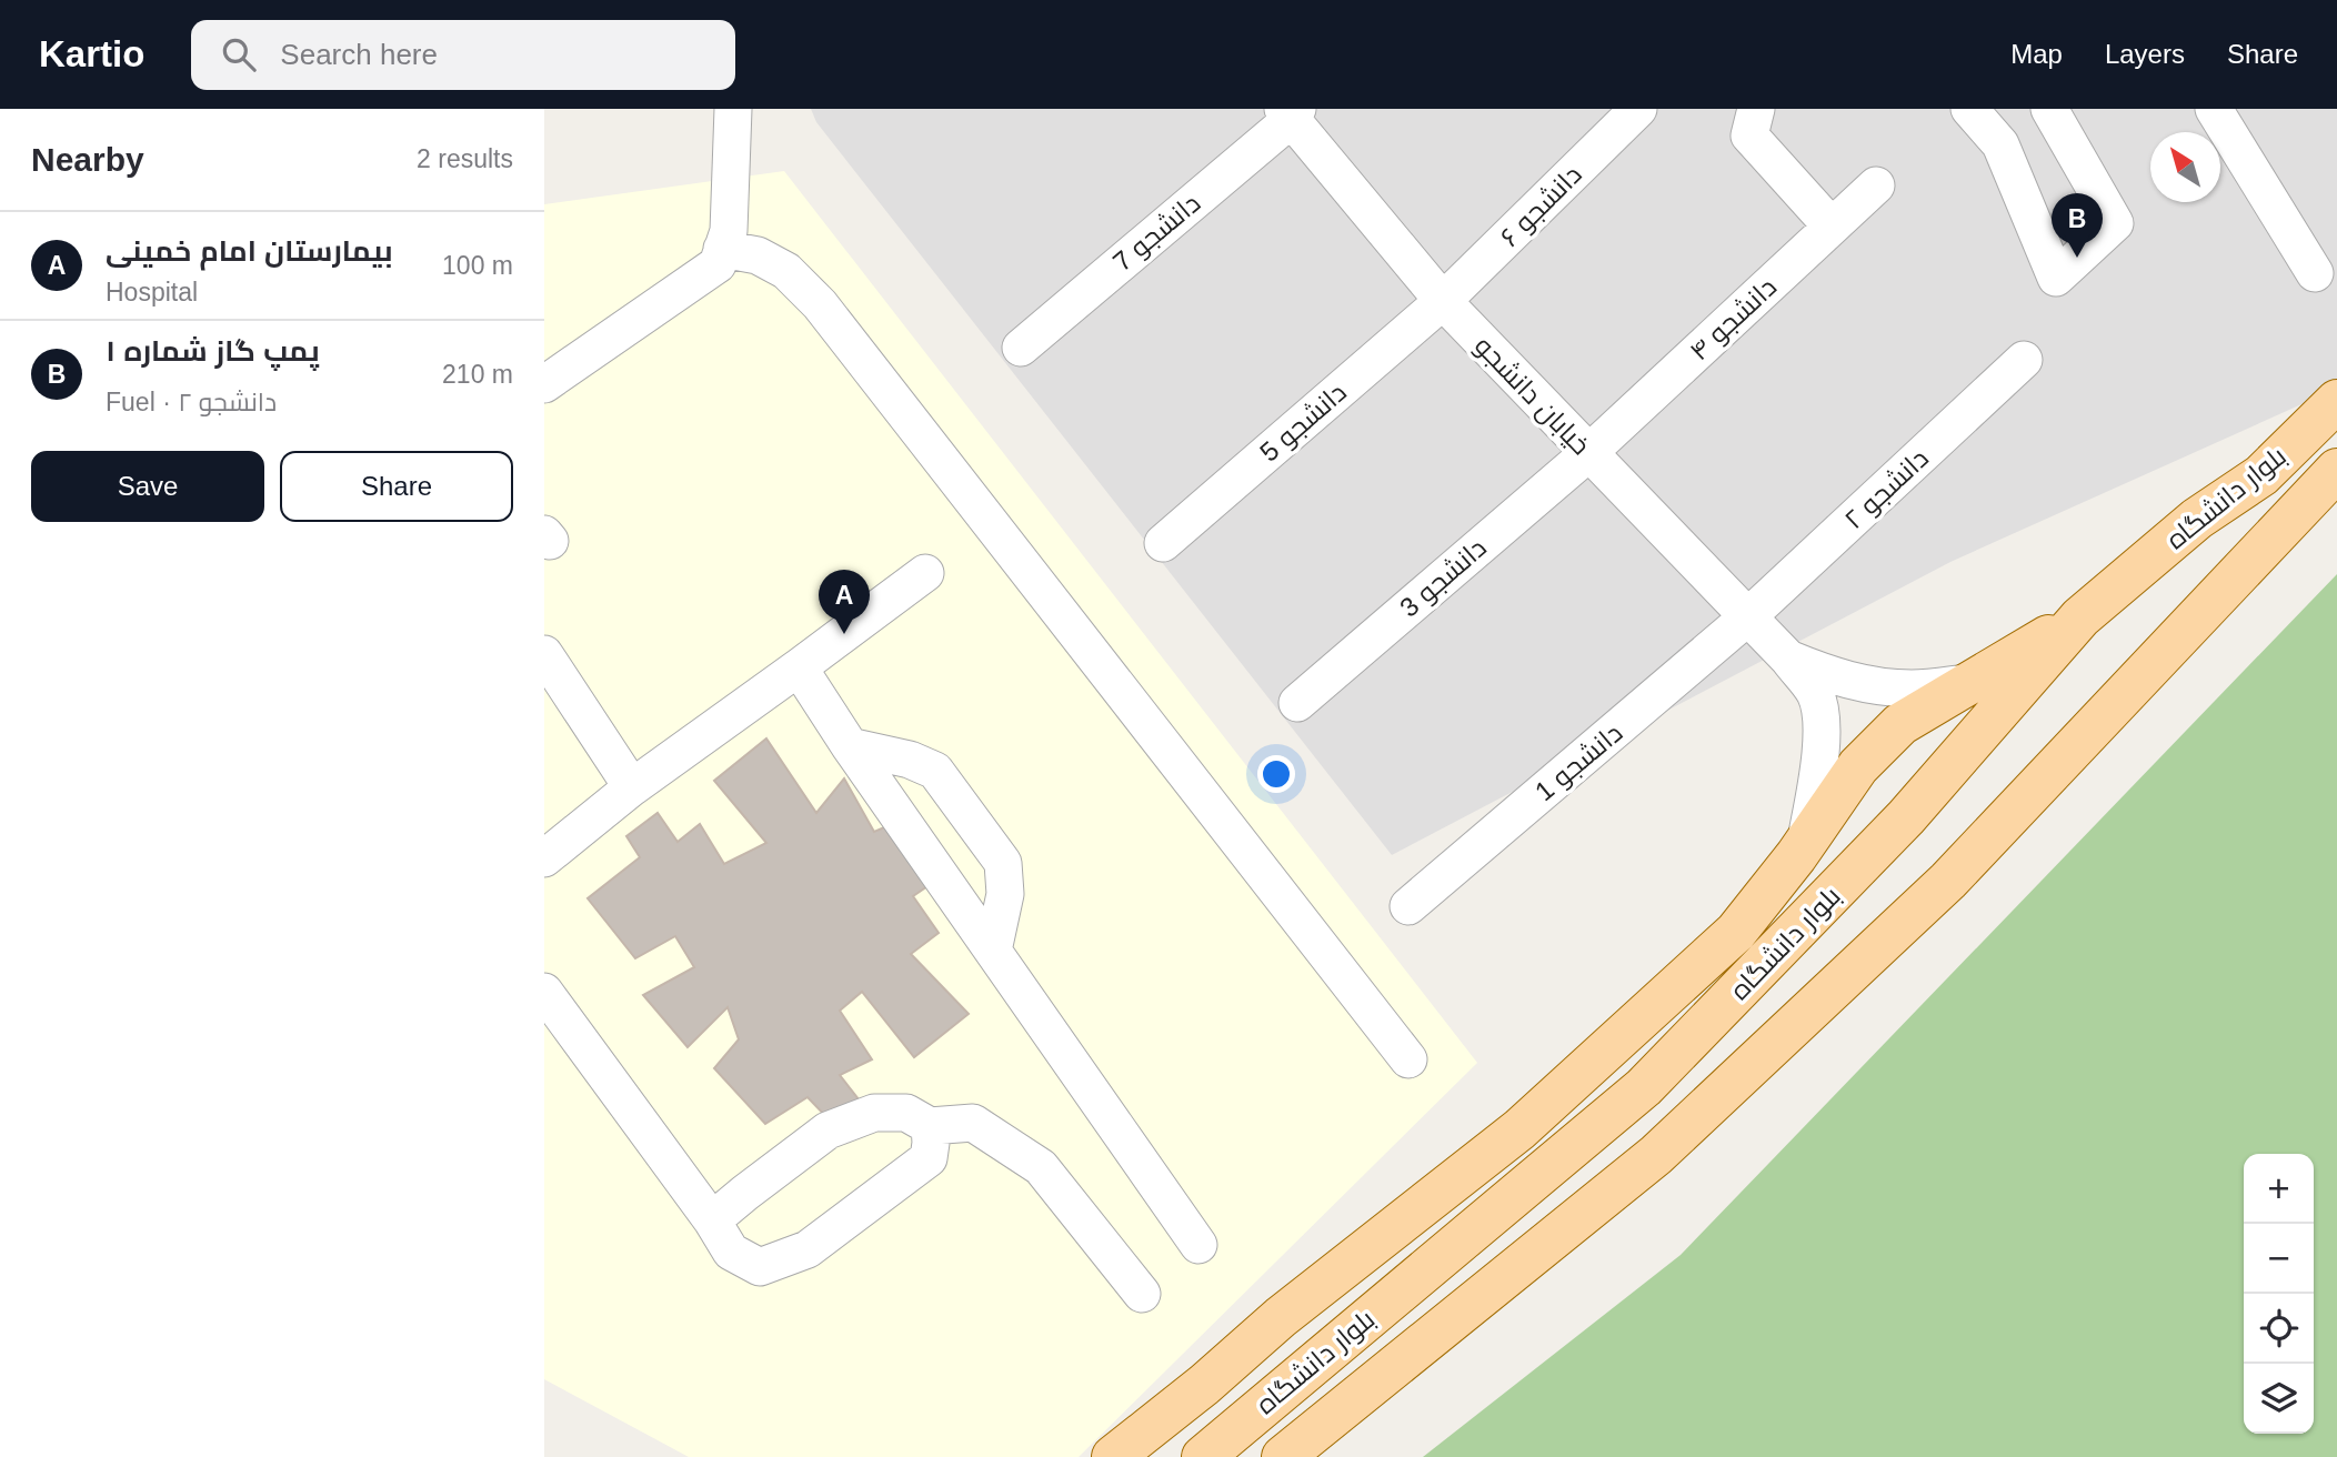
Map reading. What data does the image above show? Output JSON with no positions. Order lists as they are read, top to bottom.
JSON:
{
  "streets": {
    "main road": ["بلوار دانشگاه"],
    "street": [
      "دانشجو ۶",
      "دانشجو 7",
      "دانشجو ۴",
      "خیابان دانشجو",
      "دانشجو 5",
      "دانشجو ۲",
      "دانشجو 3",
      "دانشجو 1"
    ]
  },
  "crossings": [
    ["دانشجو ۶", "خیابان دانشجو"],
    ["دانشجو ۶", "دانشجو 5"],
    ["دانشجو 7", "خیابان دانشجو"],
    ["دانشجو ۴", "خیابان دانشجو"],
    ["دانشجو ۴", "دانشجو 3"],
    ["خیابان دانشجو", "دانشجو 5"],
    ["خیابان دانشجو", "دانشجو ۲"],
    ["خیابان دانشجو", "دانشجو 3"],
    ["خیابان دانشجو", "دانشجو 1"],
    ["دانشجو ۲", "دانشجو 1"]
  ],
  "north": "top left",
  "page": {
    "header": "Kartio",
    "search": "Search here",
    "nav": ["Map", "Layers", "Share"],
    "heading": ["Nearby", "2 results"],
    "pins": ["B", "A"],
    "list": [
      {
        "mark": "A",
        "name": "بیمارستان امام خمینی",
        "note": "Hospital",
        "value": "100 m"
      },
      {
        "mark": "B",
        "name": "پمپ گاز شماره ۱",
        "note": "Fuel · دانشجو ۲",
        "value": "210 m"
      }
    ],
    "buttons": ["Save", "Share"],
    "map_buttons": ["+", "−"]
  }
}
